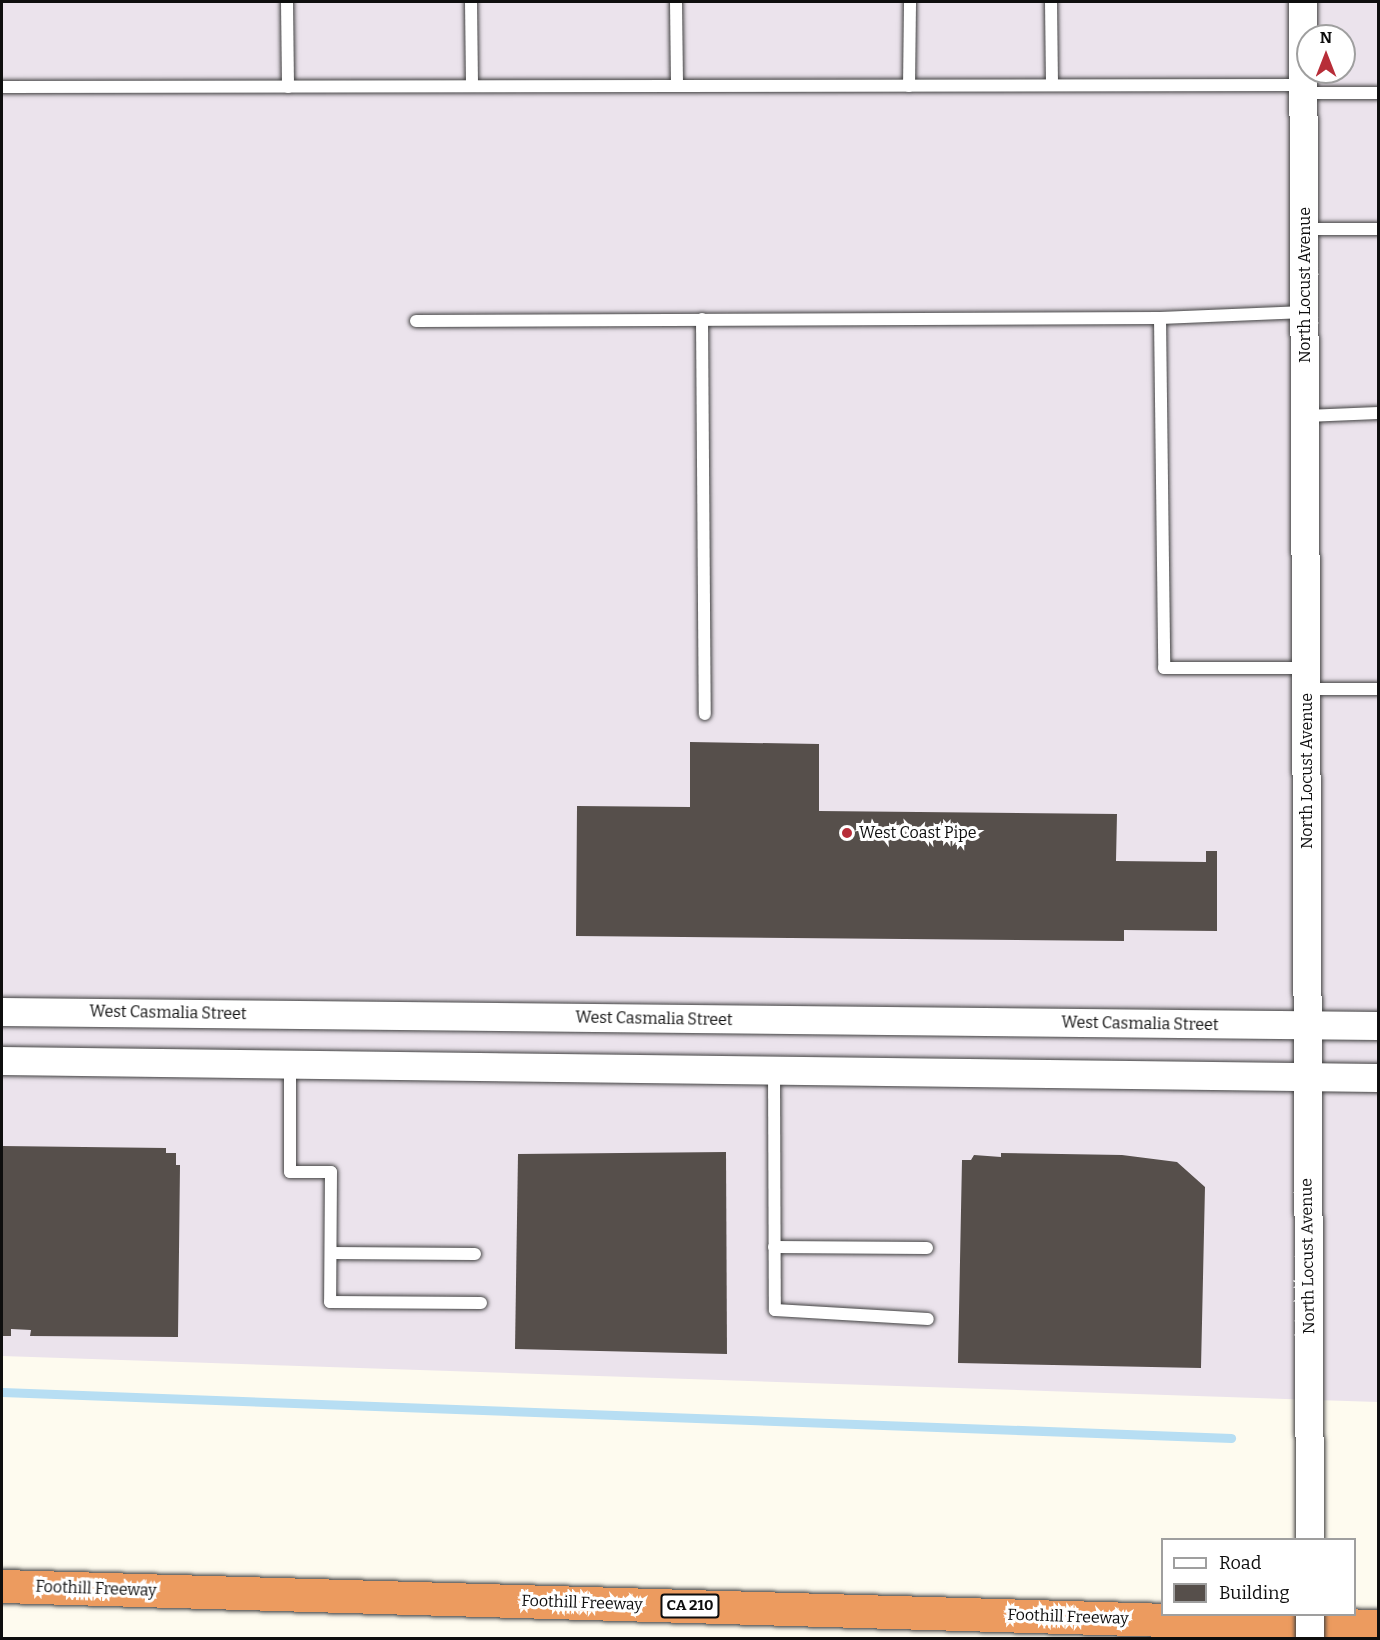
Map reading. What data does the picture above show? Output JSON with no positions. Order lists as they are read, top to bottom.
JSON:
{
  "streets": {
    "highway": ["Foothill Freeway", "CA 210"],
    "street": ["North Locust Avenue", "West Casmalia Street"]
  },
  "crossings": [
    ["North Locust Avenue", "West Casmalia Street"]
  ],
  "places": ["West Coast Pipe"],
  "legend": ["Road", "Building"],
  "north": "top"
}
